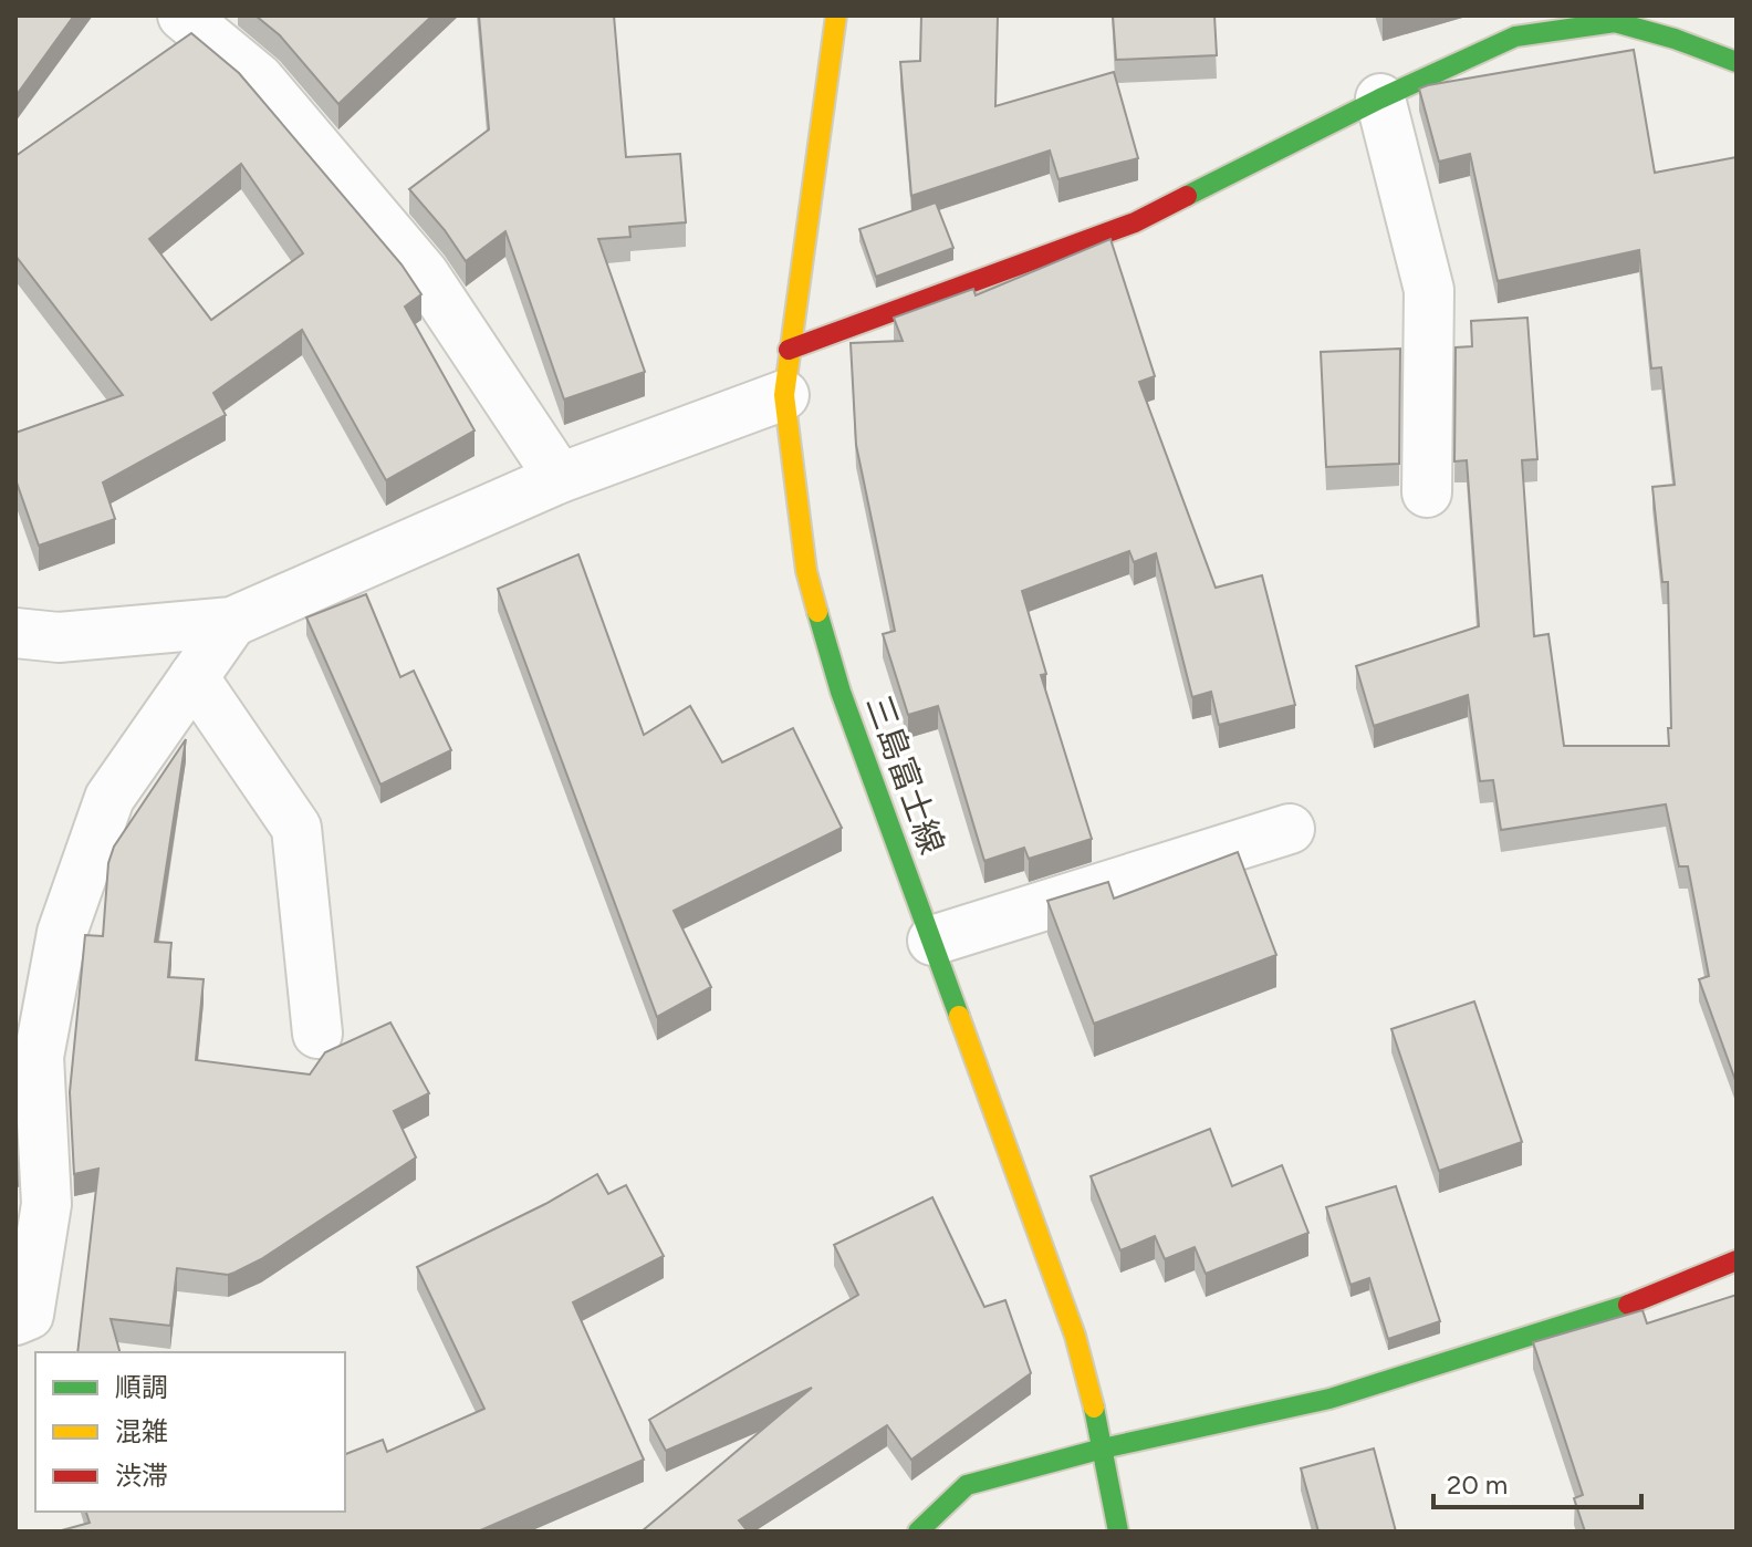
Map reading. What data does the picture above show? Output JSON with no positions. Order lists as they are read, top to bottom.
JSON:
{
  "streets": {
    "street": ["三島富士線"]
  },
  "legend": ["順調", "混雑", "渋滞"],
  "scale_bar": "20 m"
}
